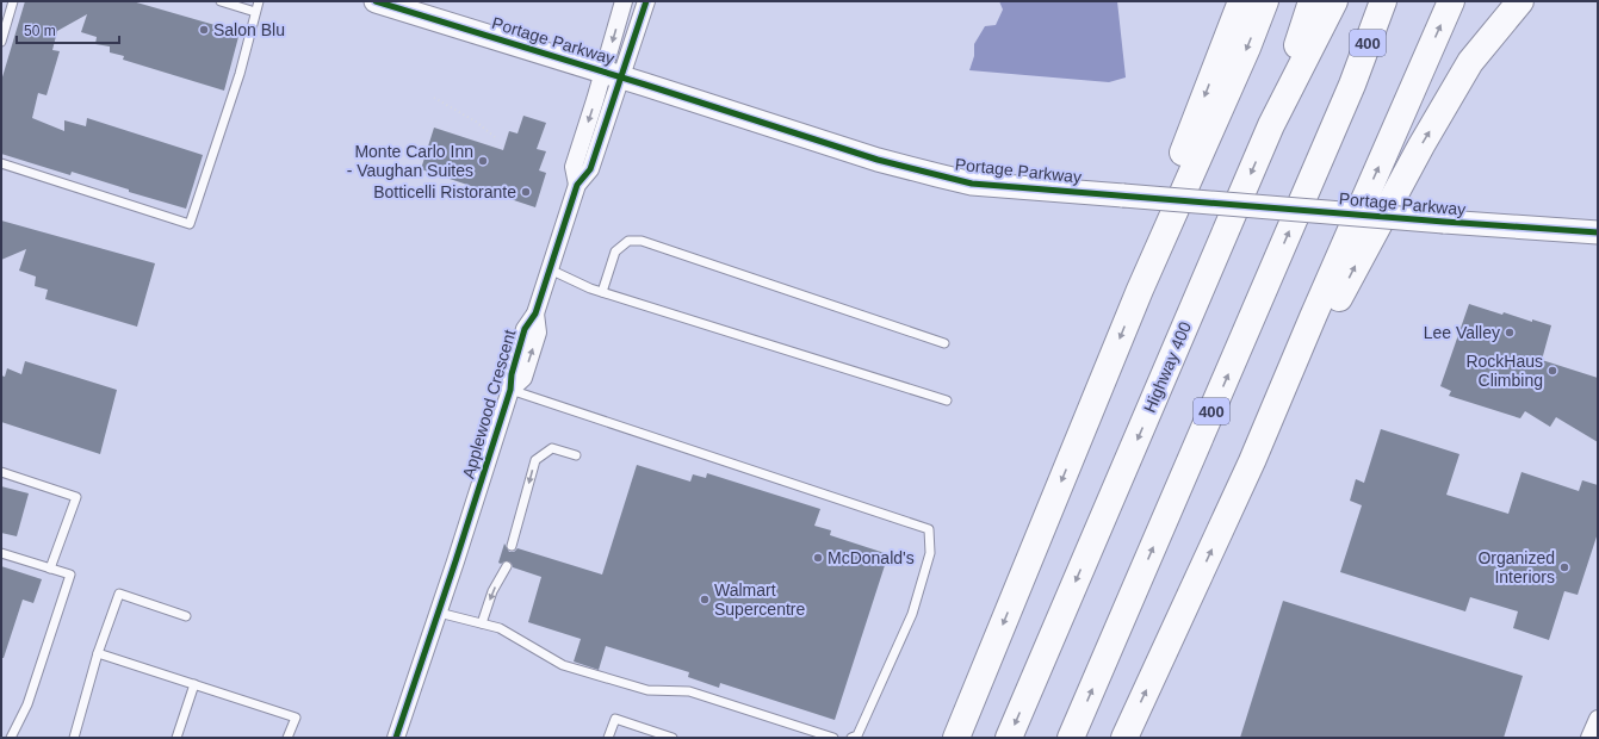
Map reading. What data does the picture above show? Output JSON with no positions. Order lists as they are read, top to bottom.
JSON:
{
  "streets": {
    "highway": ["400", "Highway 400"],
    "street": ["Portage Parkway", "Applewood Crescent"]
  },
  "crossings": [
    ["Portage Parkway", "Applewood Crescent"]
  ],
  "places": [
    "Salon Blu",
    "Monte Carlo Inn - Vaughan Suites",
    "Botticelli Ristorante",
    "Lee Valley",
    "RockHaus Climbing",
    "McDonald's",
    "Organized Interiors",
    "Walmart Supercentre"
  ],
  "scale_bar": "50 m"
}
